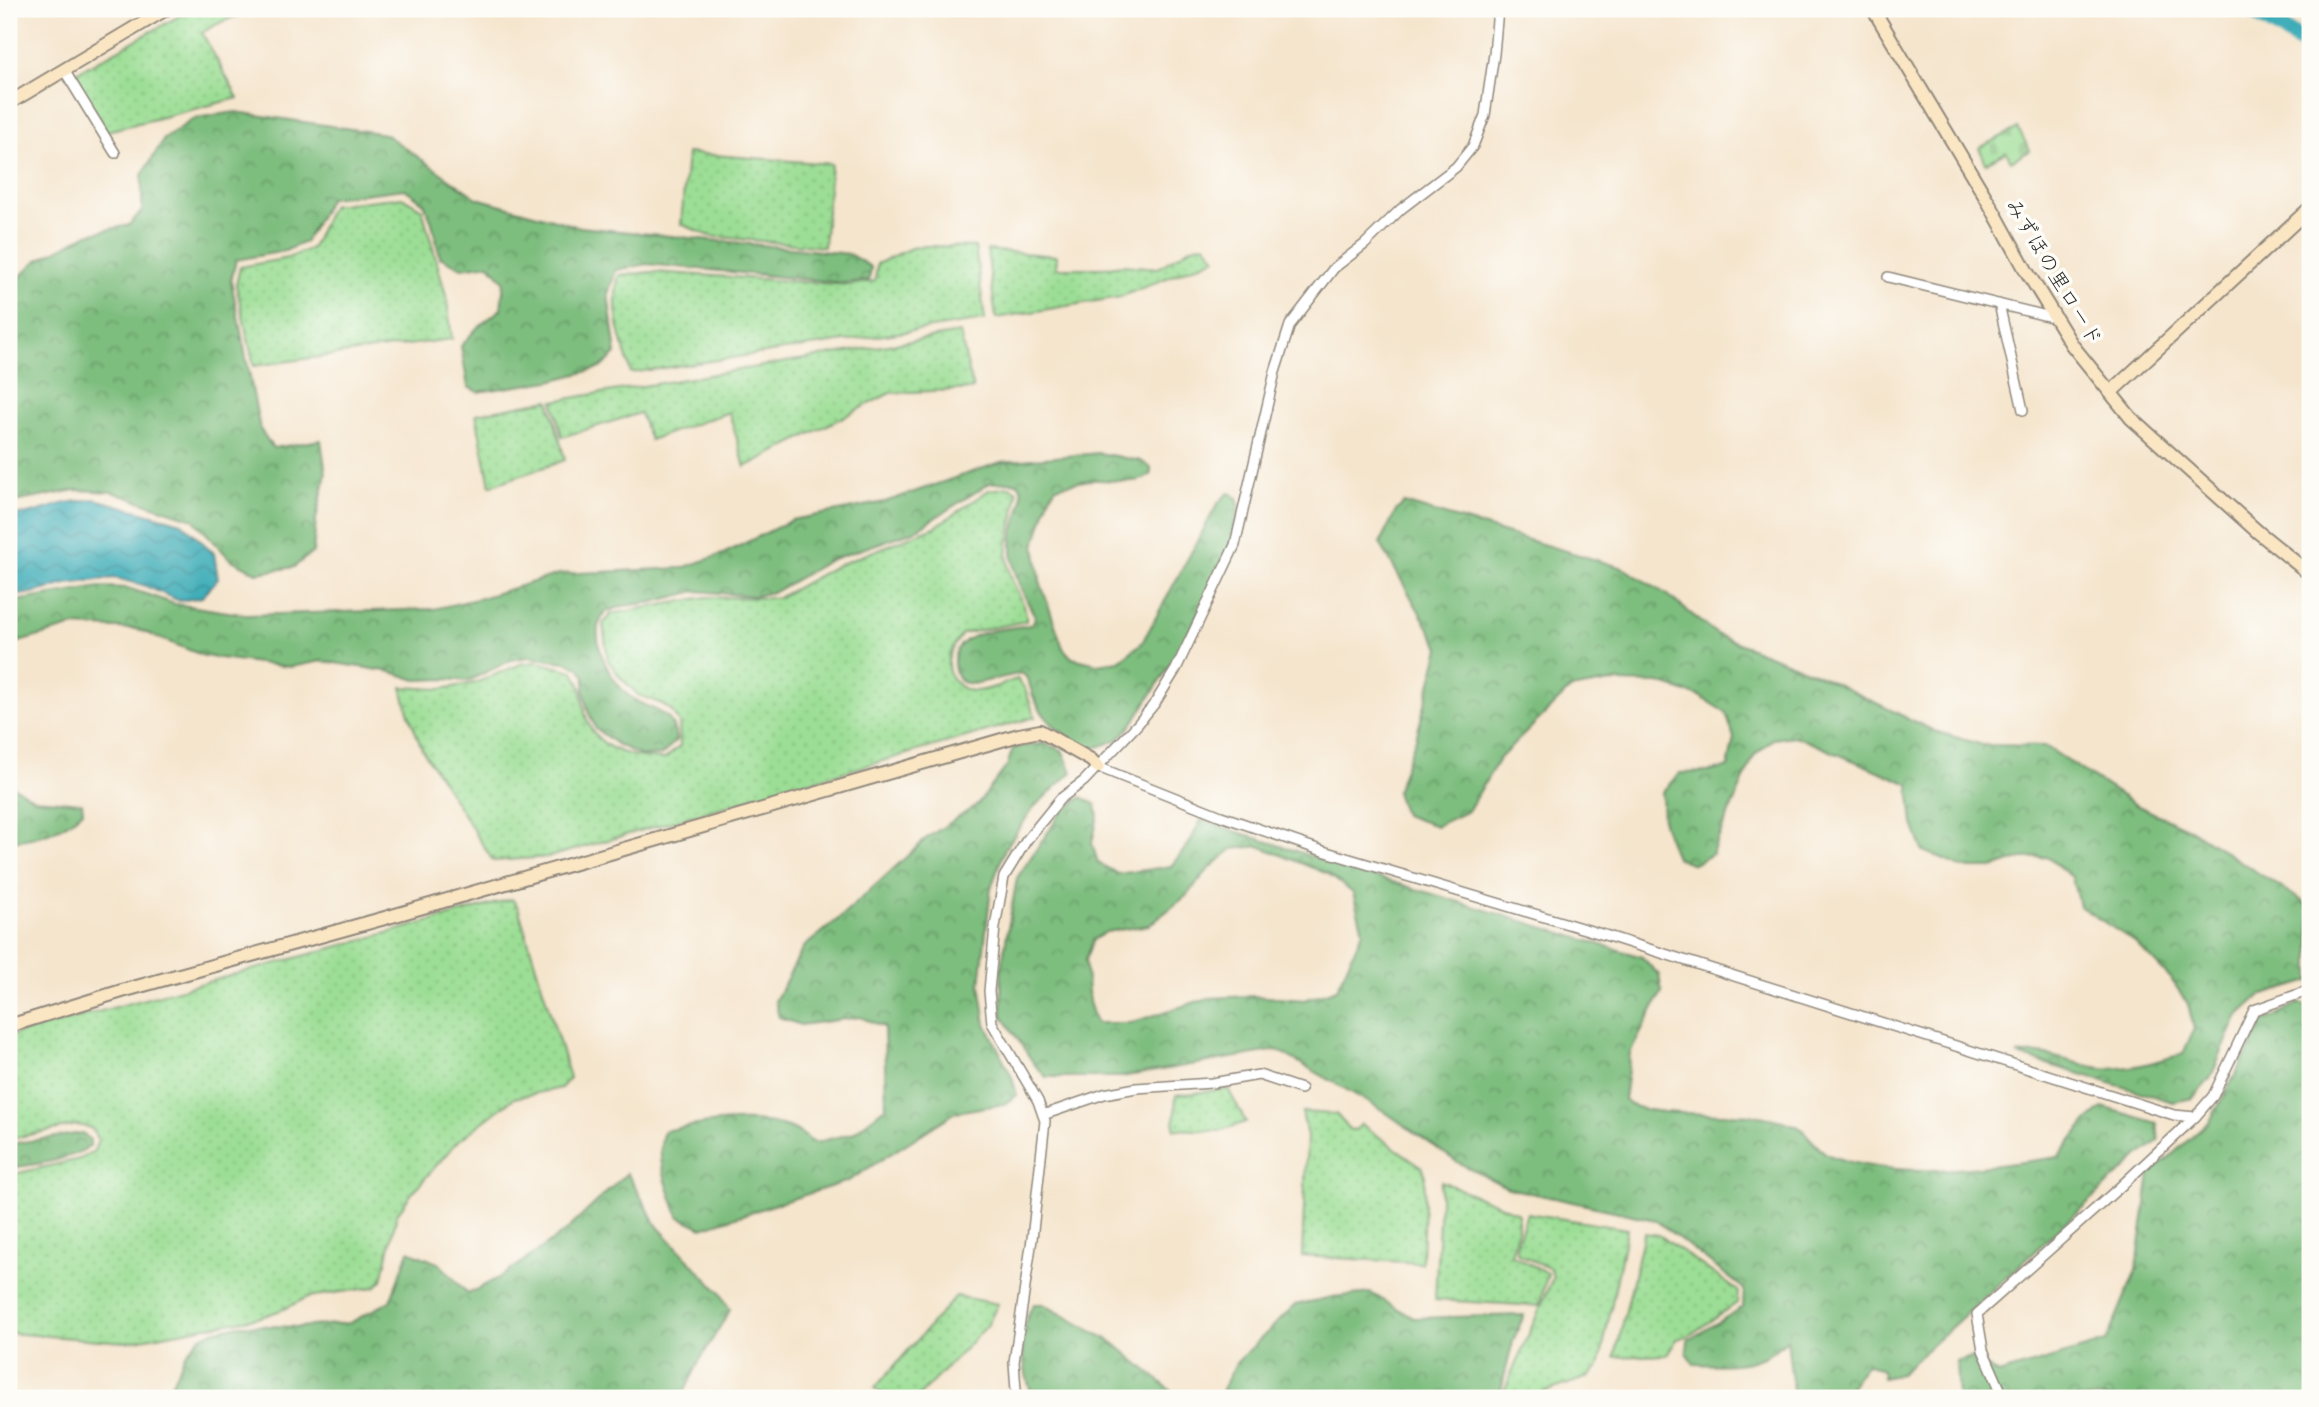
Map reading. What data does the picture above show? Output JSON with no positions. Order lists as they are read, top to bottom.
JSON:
{
  "streets": {
    "street": ["みずほの里ロード"]
  }
}
